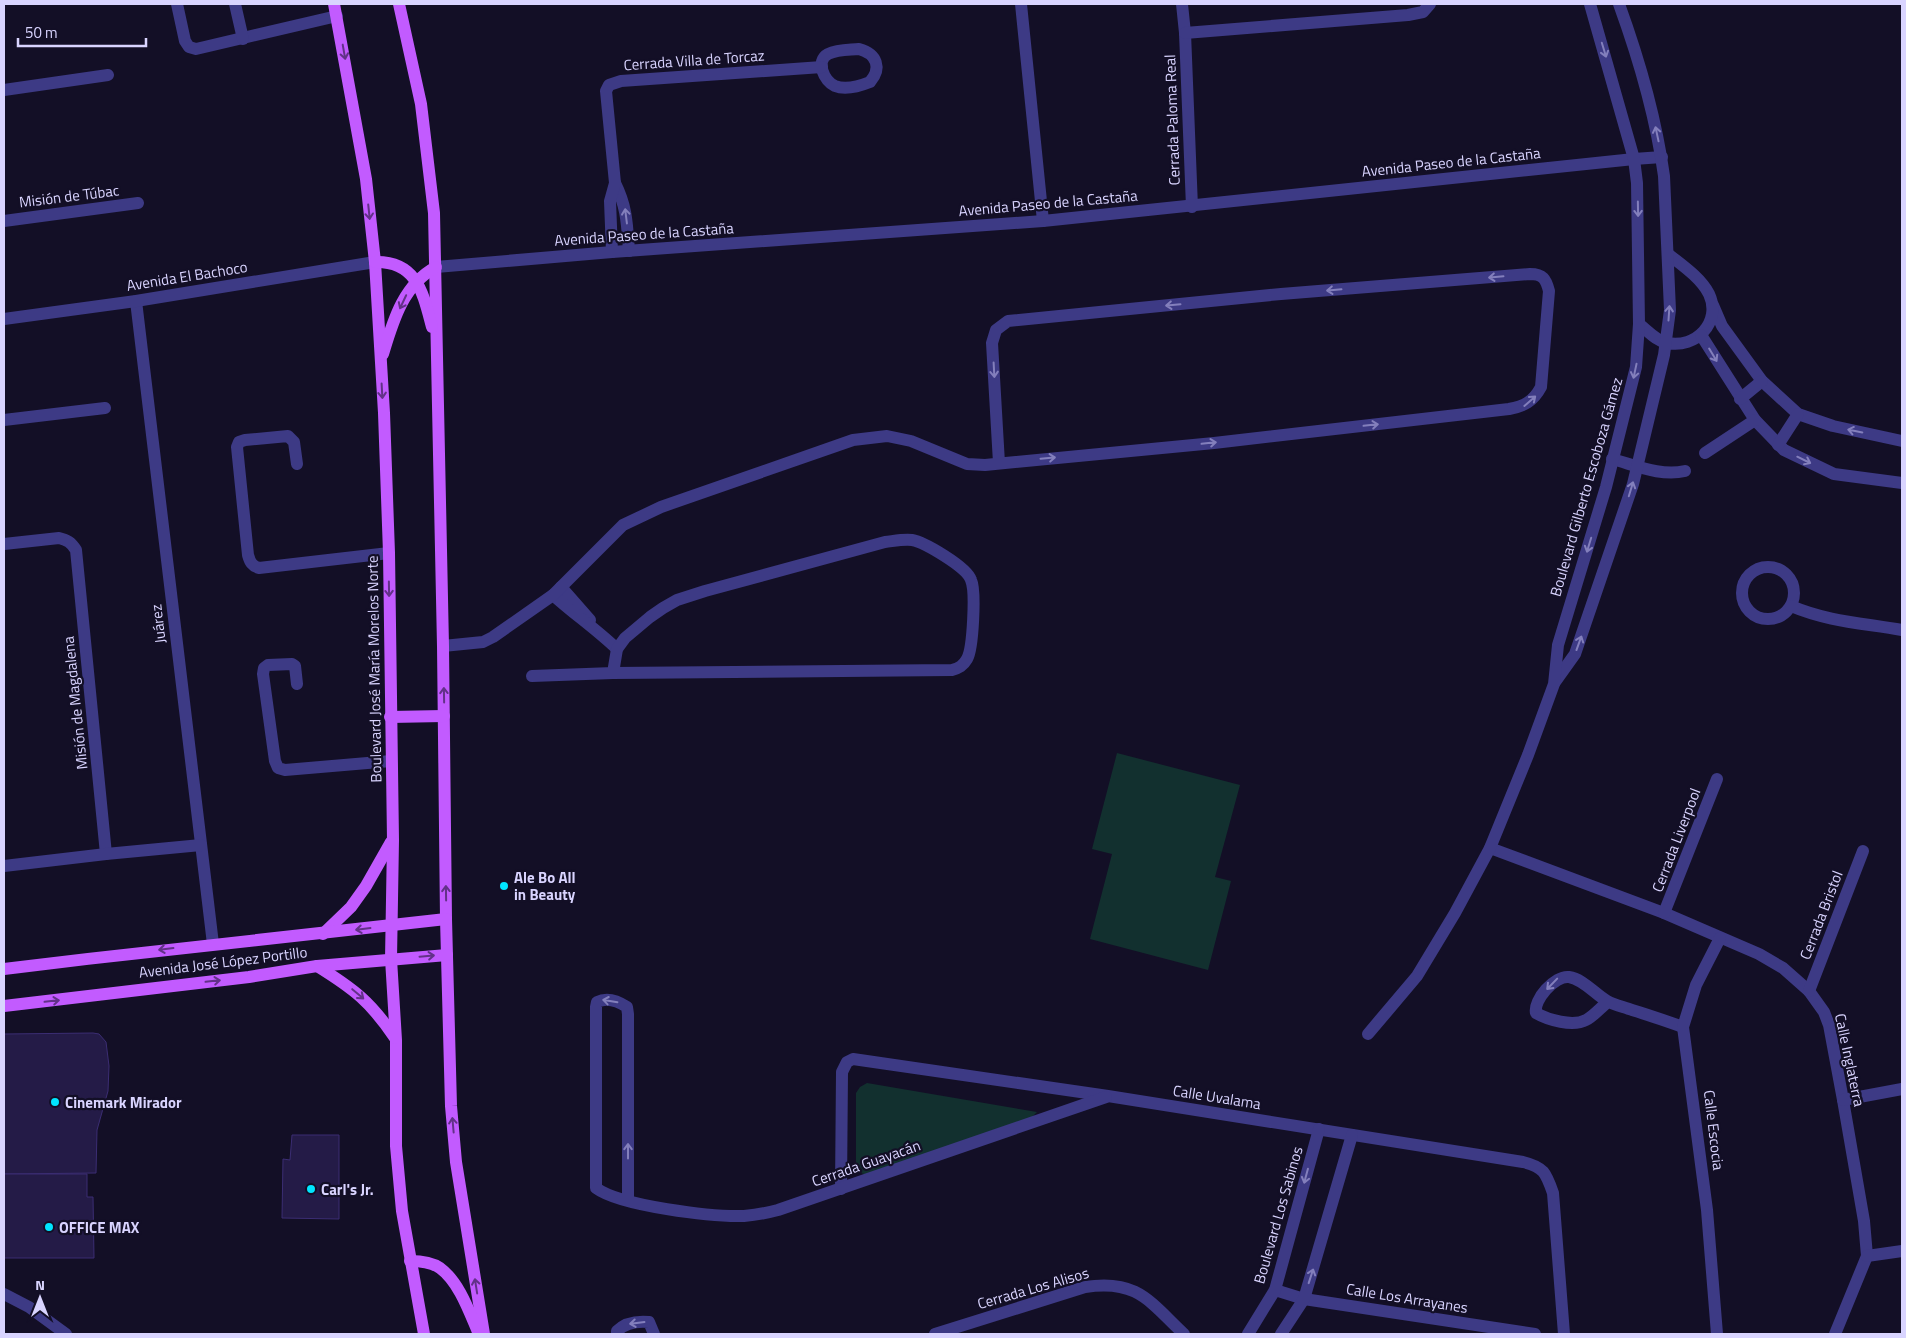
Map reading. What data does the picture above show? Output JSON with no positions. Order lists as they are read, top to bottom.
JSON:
{
  "streets": {
    "main road": ["Boulevard José María Morelos Norte", "Avenida José López Portillo"],
    "street": [
      "Cerrada Villa de Torcaz",
      "Cerrada Paloma Real",
      "Avenida Paseo de la Castaña",
      "Misión de Túbac",
      "Avenida El Bachoco",
      "Boulevard Gilberto Escoboza Gámez",
      "Juárez",
      "Misión de Magdalena",
      "Cerrada Liverpool",
      "Cerrada Bristol",
      "Calle Inglaterra",
      "Calle Uvalama",
      "Calle Escocia",
      "Cerrada Guayacán",
      "Boulevard Los Sabinos",
      "Cerrada Los Alisos",
      "Calle Los Arrayanes"
    ]
  },
  "crossings": [
    ["Cerrada Villa de Torcaz", "Avenida Paseo de la Castaña"],
    ["Cerrada Paloma Real", "Avenida Paseo de la Castaña"],
    ["Avenida Paseo de la Castaña", "Boulevard Gilberto Escoboza Gámez"],
    ["Avenida El Bachoco", "Juárez"],
    ["Avenida El Bachoco", "Boulevard José María Morelos Norte"],
    ["Boulevard Gilberto Escoboza Gámez", "Calle Inglaterra"],
    ["Juárez", "Avenida José López Portillo"],
    ["Boulevard José María Morelos Norte", "Avenida José López Portillo"],
    ["Cerrada Liverpool", "Calle Inglaterra"],
    ["Cerrada Bristol", "Calle Inglaterra"],
    ["Calle Inglaterra", "Calle Escocia"],
    ["Calle Uvalama", "Cerrada Guayacán"],
    ["Calle Uvalama", "Boulevard Los Sabinos"],
    ["Boulevard Los Sabinos", "Calle Los Arrayanes"]
  ],
  "places": [
    "Ale Bo All in Beauty",
    "Cinemark Mirador",
    "Carl's Jr.",
    "OFFICE MAX"
  ],
  "scale_bar": "50 m",
  "north": "top"
}
